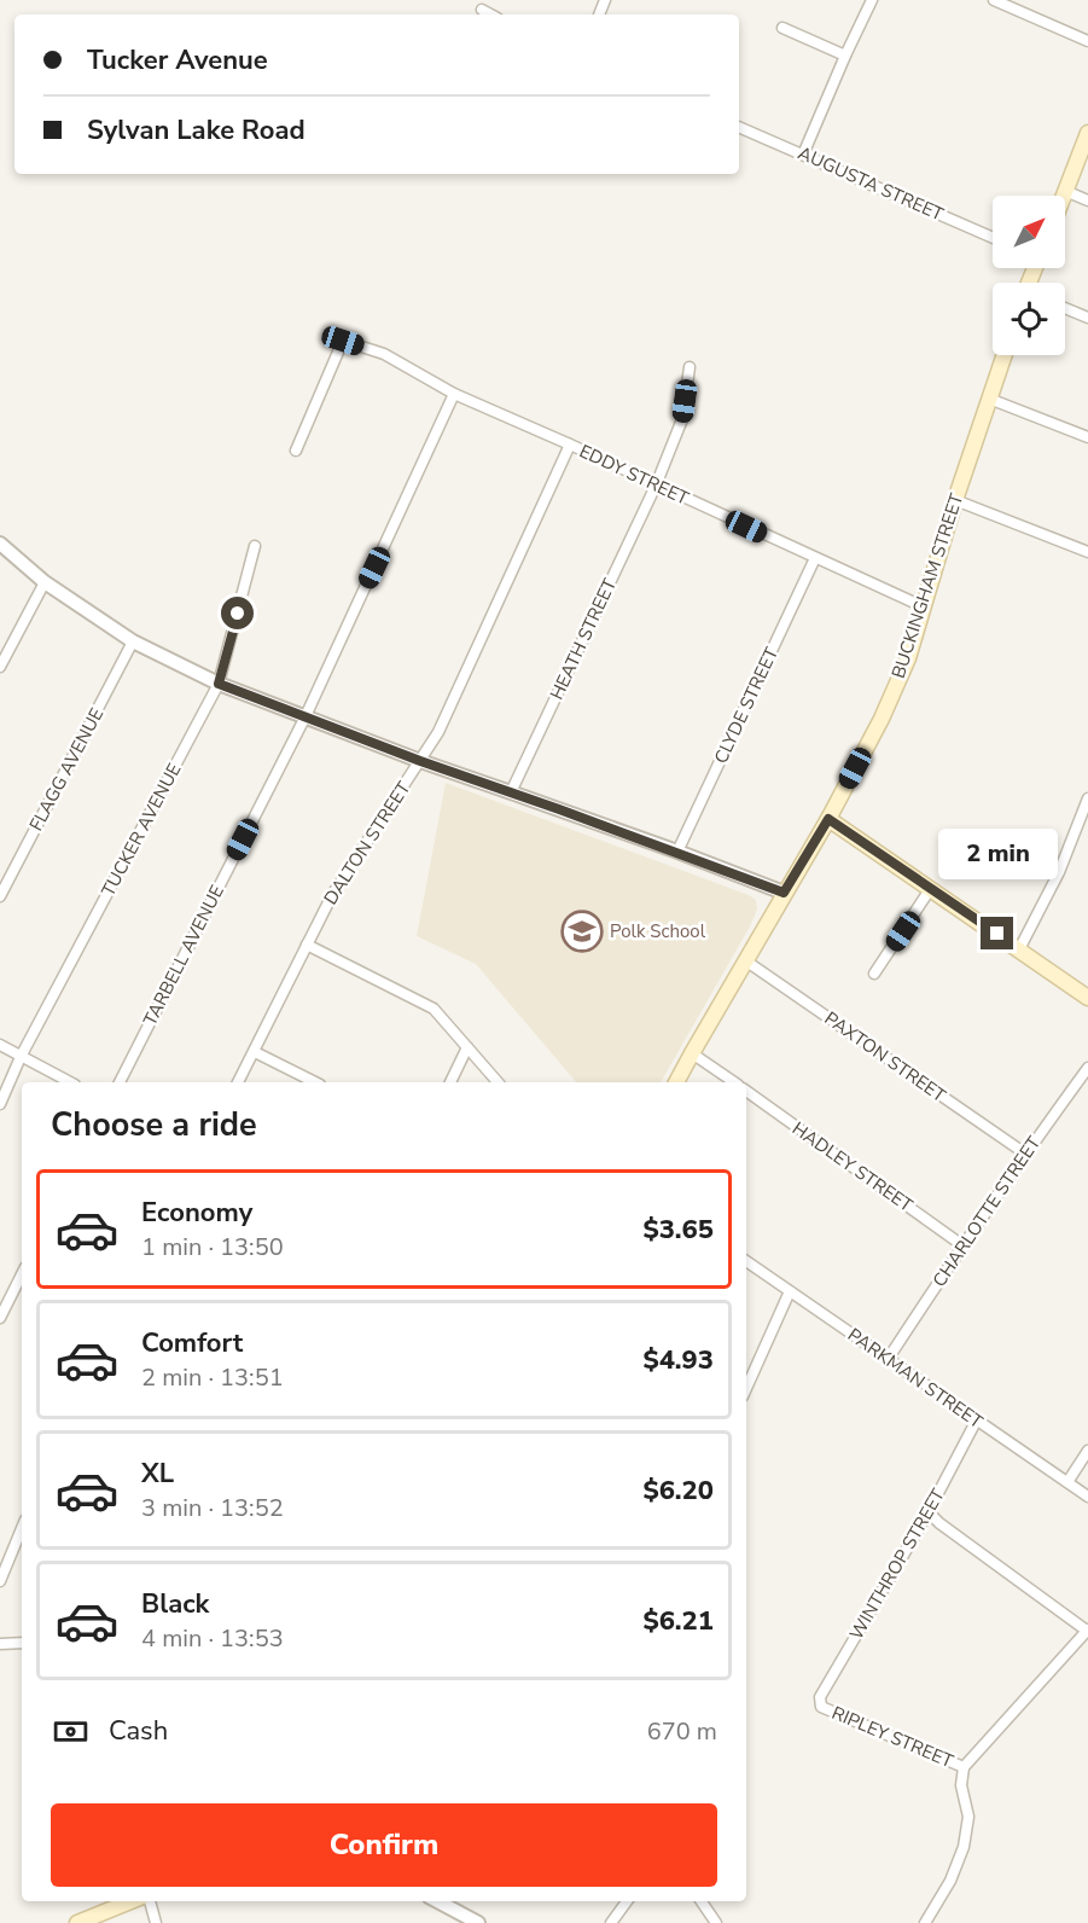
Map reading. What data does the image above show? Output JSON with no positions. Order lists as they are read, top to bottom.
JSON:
{
  "streets": {
    "main road": ["BUCKINGHAM STREET"],
    "street": [
      "AUGUSTA STREET",
      "EDDY STREET",
      "HEATH STREET",
      "CLYDE STREET",
      "FLAGG AVENUE",
      "TUCKER AVENUE",
      "DALTON STREET",
      "TARBELL AVENUE",
      "PAXTON STREET",
      "HADLEY STREET",
      "CHARLOTTE STREET",
      "PARKMAN STREET",
      "WINTHROP STREET",
      "RIPLEY STREET"
    ]
  },
  "crossings": [
    ["EDDY STREET", "BUCKINGHAM STREET"],
    ["EDDY STREET", "HEATH STREET"],
    ["EDDY STREET", "CLYDE STREET"],
    ["EDDY STREET", "DALTON STREET"],
    ["EDDY STREET", "TARBELL AVENUE"],
    ["BUCKINGHAM STREET", "PAXTON STREET"],
    ["PAXTON STREET", "CHARLOTTE STREET"],
    ["HADLEY STREET", "CHARLOTTE STREET"],
    ["CHARLOTTE STREET", "PARKMAN STREET"],
    ["PARKMAN STREET", "WINTHROP STREET"],
    ["WINTHROP STREET", "RIPLEY STREET"]
  ],
  "places": {
    "school or university": ["Polk School"]
  },
  "north": "top right",
  "page": {
    "banner": ["Tucker Avenue", "Sylvan Lake Road"],
    "bubble": "2 min",
    "heading": "Choose a ride",
    "list": [
      {
        "name": "Economy",
        "note": "1 min · 13:50",
        "value": "$3.65"
      },
      {
        "name": "Comfort",
        "note": "2 min · 13:51",
        "value": "$4.93"
      },
      {
        "name": "XL",
        "note": "3 min · 13:52",
        "value": "$6.20"
      },
      {
        "name": "Black",
        "note": "4 min · 13:53",
        "value": "$6.21"
      }
    ],
    "pay": ["Cash", "670 m"],
    "buttons": "Confirm"
  }
}
